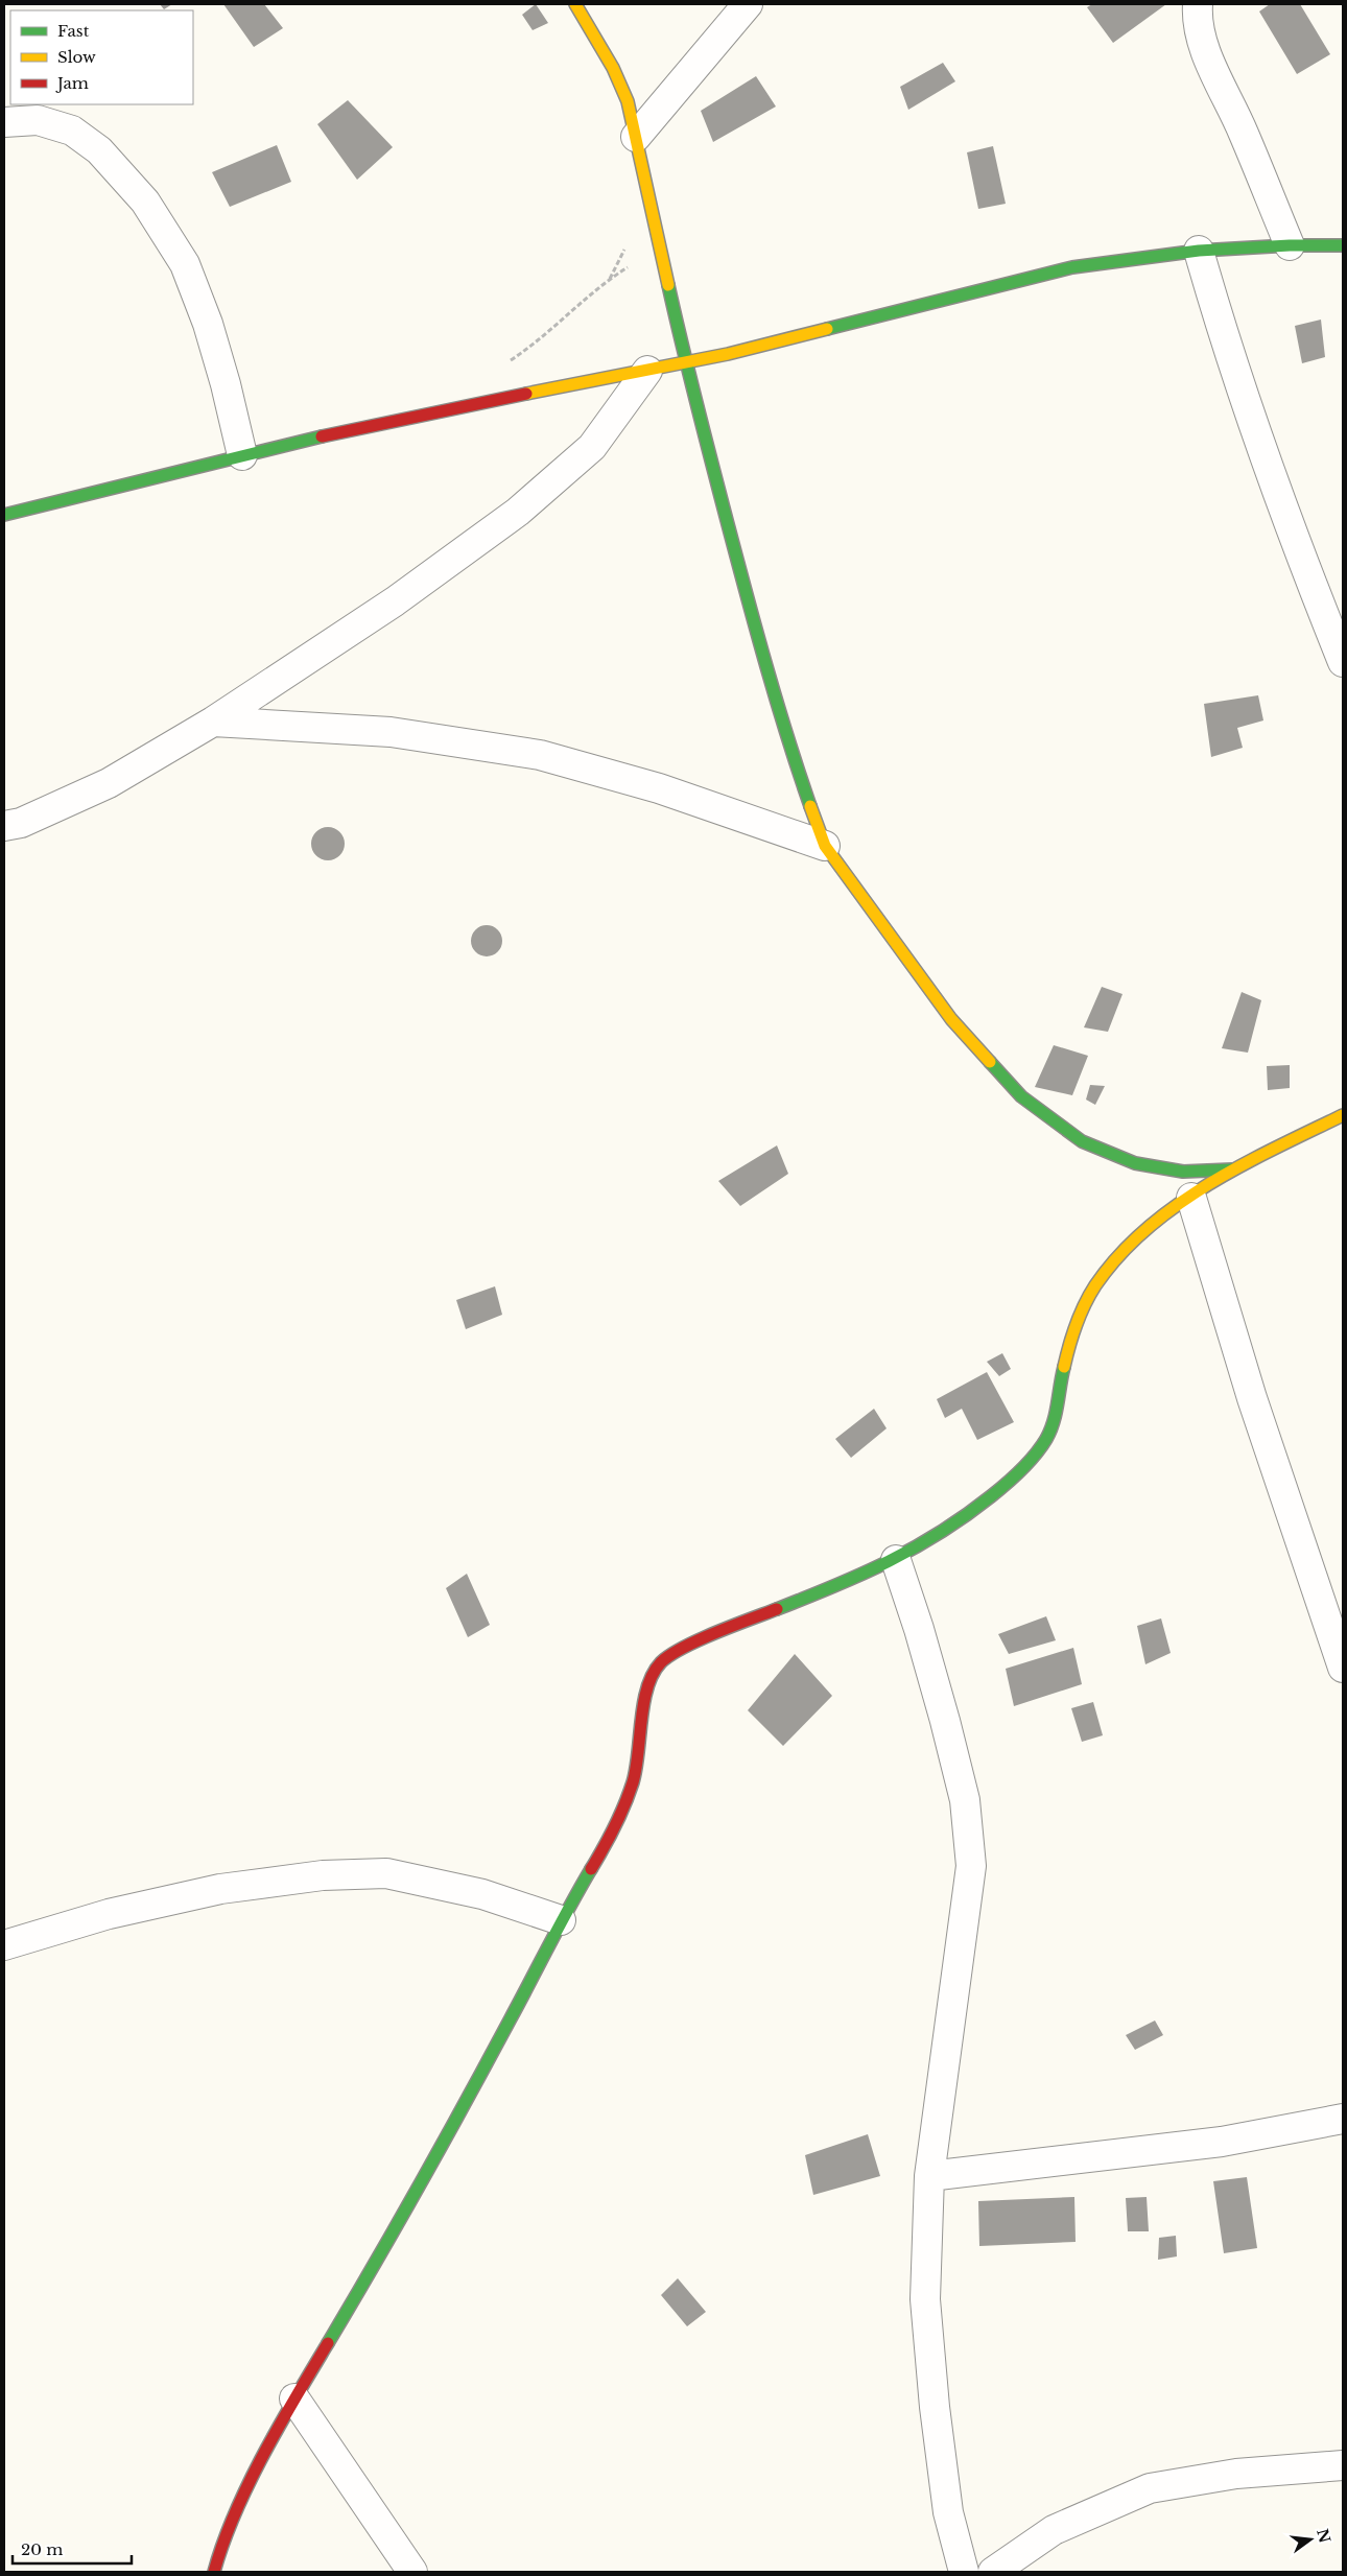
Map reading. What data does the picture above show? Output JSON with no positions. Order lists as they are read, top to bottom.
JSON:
{
  "legend": ["Fast", "Slow", "Jam"],
  "scale_bar": "20 m",
  "north": "right"
}
